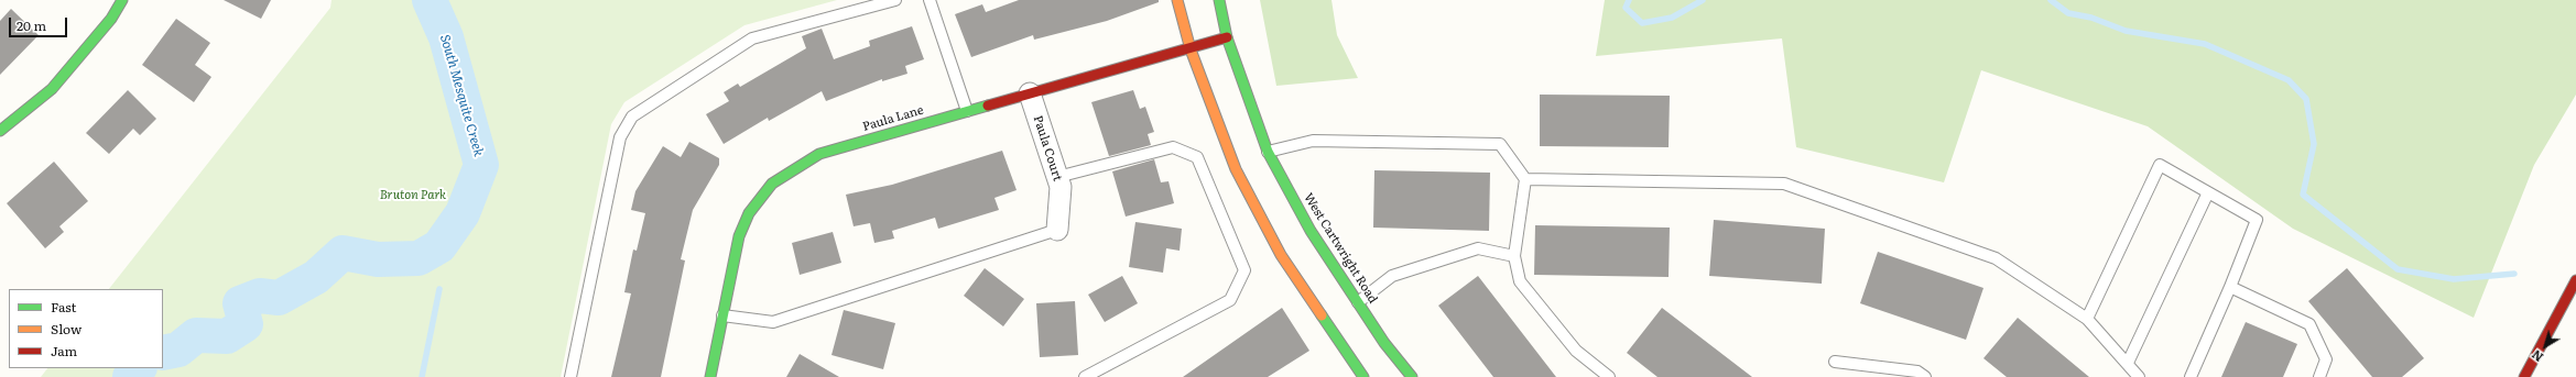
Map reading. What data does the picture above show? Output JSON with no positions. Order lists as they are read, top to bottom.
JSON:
{
  "streets": {
    "main road": ["Paula Lane", "West Cartwright Road"],
    "street": ["Paula Court"]
  },
  "crossings": [
    ["Paula Lane", "Paula Court"],
    ["Paula Lane", "West Cartwright Road"]
  ],
  "water": ["South Mesquite Creek"],
  "parks": ["Bruton Park"],
  "legend": ["Fast", "Slow", "Jam"],
  "scale_bar": "20 m",
  "north": "bottom left"
}
